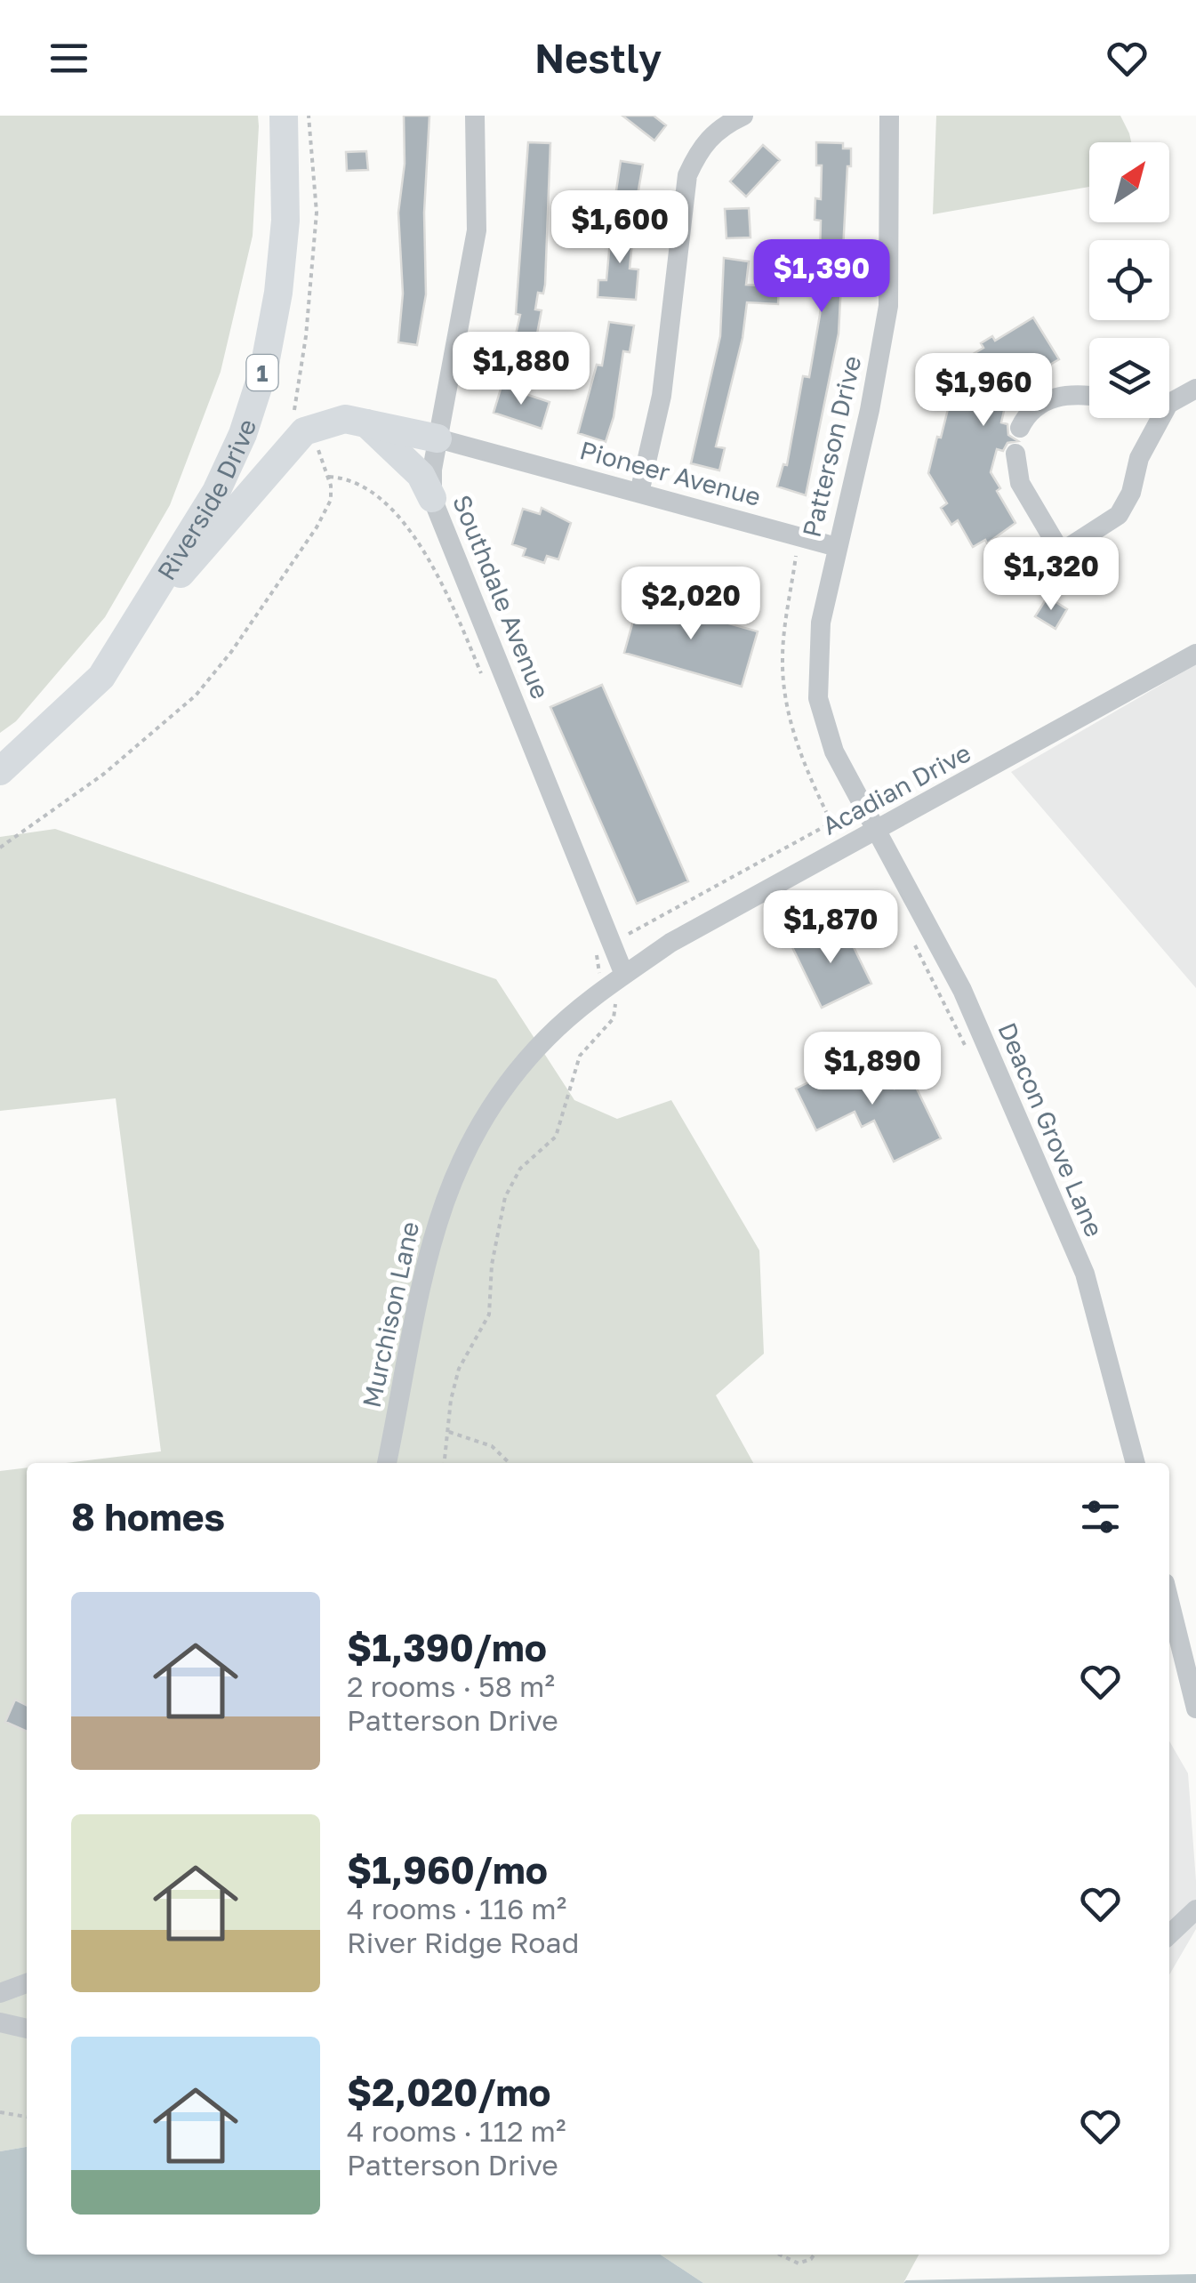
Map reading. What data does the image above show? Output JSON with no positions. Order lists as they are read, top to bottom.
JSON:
{
  "streets": {
    "highway": ["1", "Riverside Drive"],
    "street": [
      "Patterson Drive",
      "Pioneer Avenue",
      "Southdale Avenue",
      "Acadian Drive",
      "Deacon Grove Lane",
      "Murchison Lane"
    ]
  },
  "crossings": [
    ["Patterson Drive", "Pioneer Avenue"],
    ["Patterson Drive", "Acadian Drive"],
    ["Patterson Drive", "Deacon Grove Lane"],
    ["Pioneer Avenue", "Southdale Avenue"],
    ["Southdale Avenue", "Acadian Drive"],
    ["Southdale Avenue", "Murchison Lane"],
    ["Acadian Drive", "Deacon Grove Lane"],
    ["Acadian Drive", "Murchison Lane"]
  ],
  "north": "top right",
  "page": {
    "header": "Nestly",
    "price": [
      "$1,600",
      "$1,390",
      "$1,880",
      "$1,960",
      "$1,320",
      "$2,020",
      "$1,870",
      "$1,890"
    ],
    "heading": "8 homes",
    "list": [
      {
        "name": "$1,390/mo",
        "note": "2 rooms · 58 m² · Patterson Drive"
      },
      {
        "name": "$1,960/mo",
        "note": "4 rooms · 116 m² · River Ridge Road"
      },
      {
        "name": "$2,020/mo",
        "note": "4 rooms · 112 m² · Patterson Drive"
      }
    ]
  }
}
